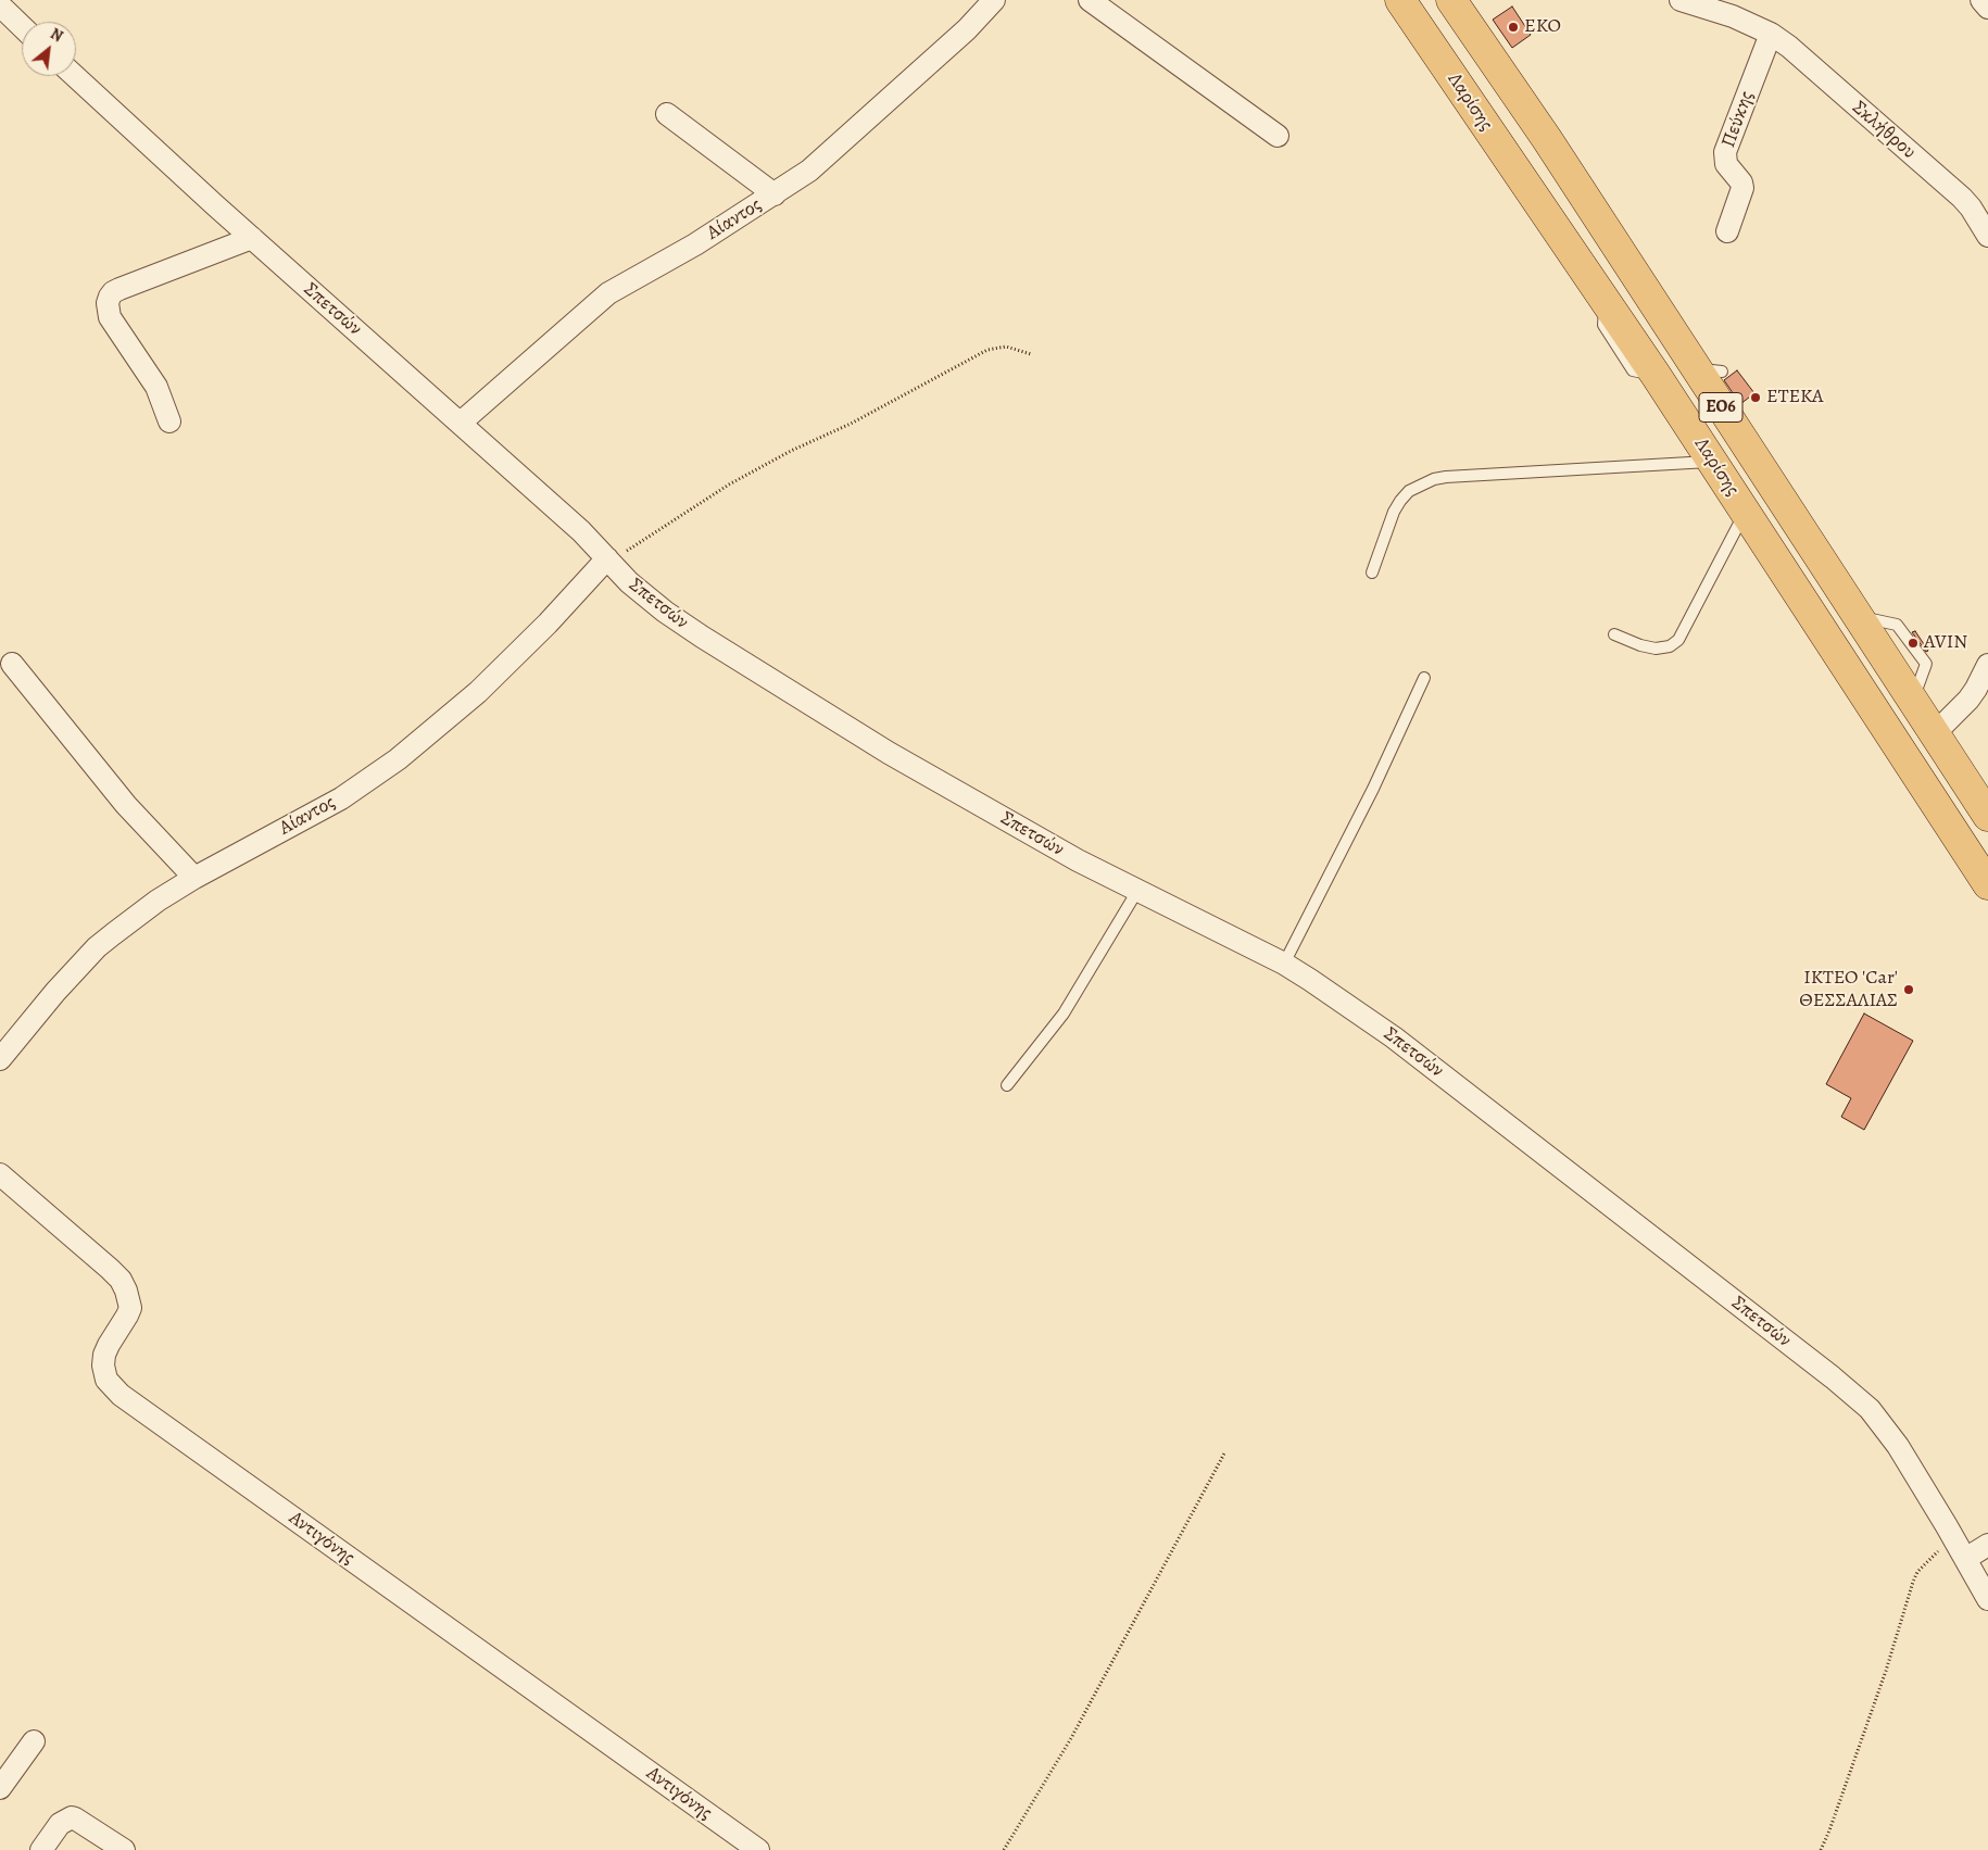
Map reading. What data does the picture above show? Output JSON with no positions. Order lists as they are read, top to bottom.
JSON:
{
  "streets": {
    "main road": ["Λαρίσης", "ΕΟ6"],
    "street": [
      "Πεύκης",
      "Σκλήθρου",
      "Αίαντος",
      "Σπετσών",
      "Αντιγόνης"
    ]
  },
  "crossings": [
    ["Πεύκης", "Σκλήθρου"],
    ["Αίαντος", "Σπετσών"]
  ],
  "places": [
    "EKO",
    "ΕΤΕΚΑ",
    "AVIN",
    "ΙΚΤΕΟ 'Car' ΘΕΣΣΑΛΙΑΣ"
  ],
  "north": "top right"
}
